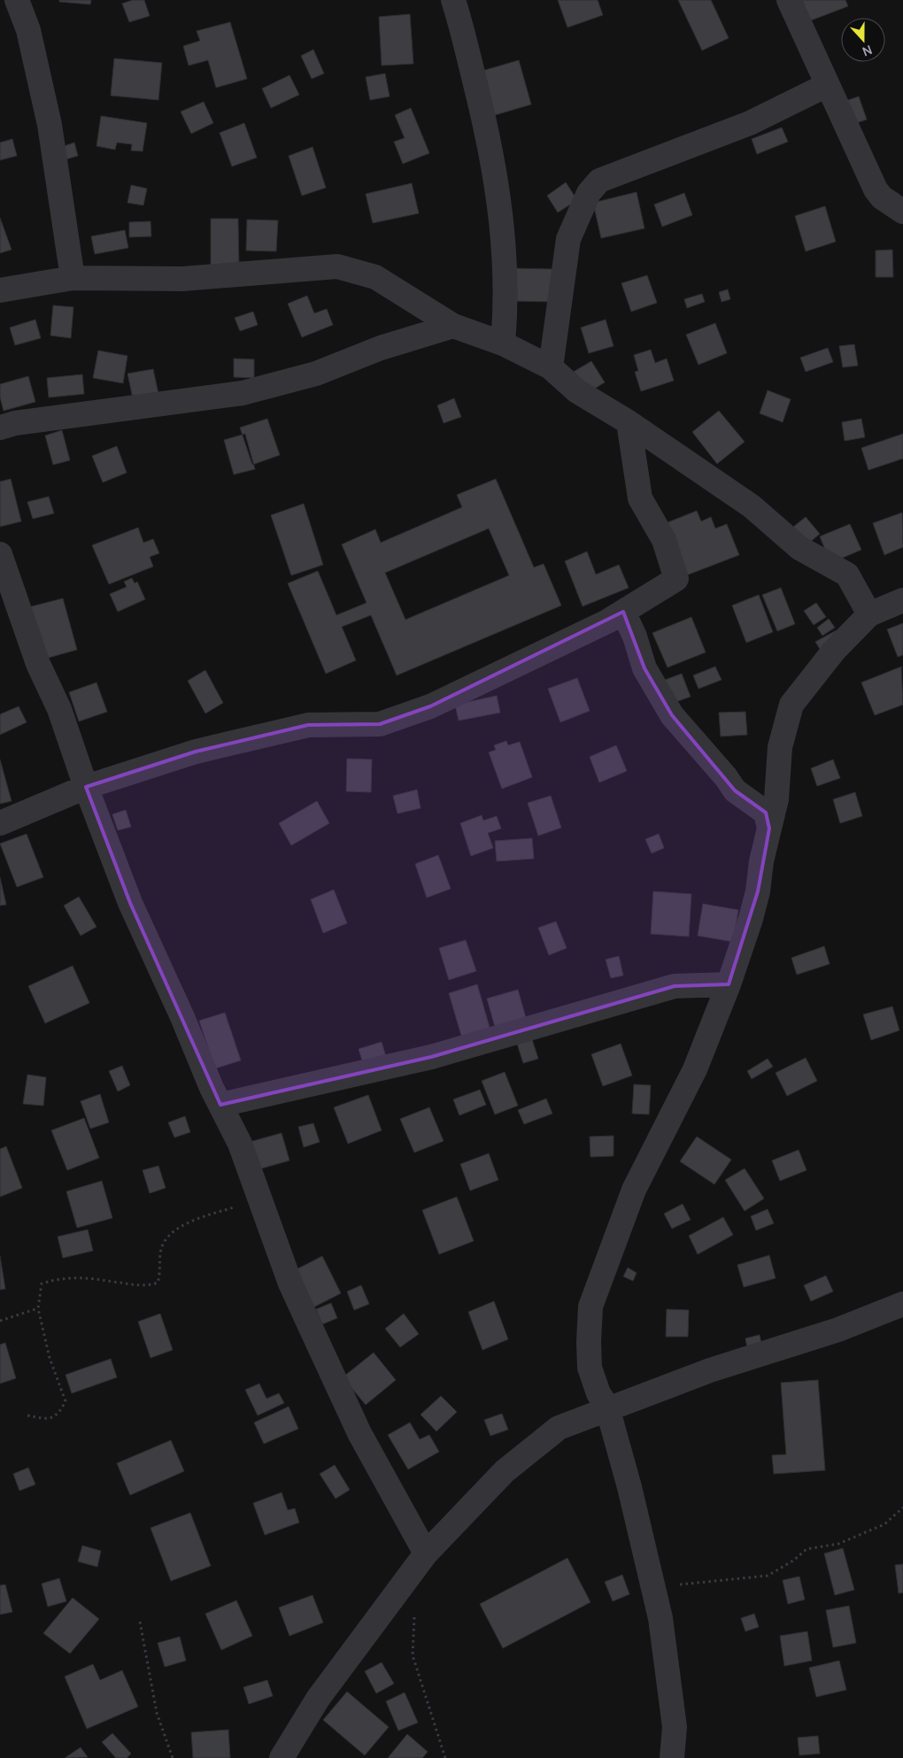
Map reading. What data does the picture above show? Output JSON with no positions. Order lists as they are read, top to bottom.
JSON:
{
  "north": "bottom"
}
